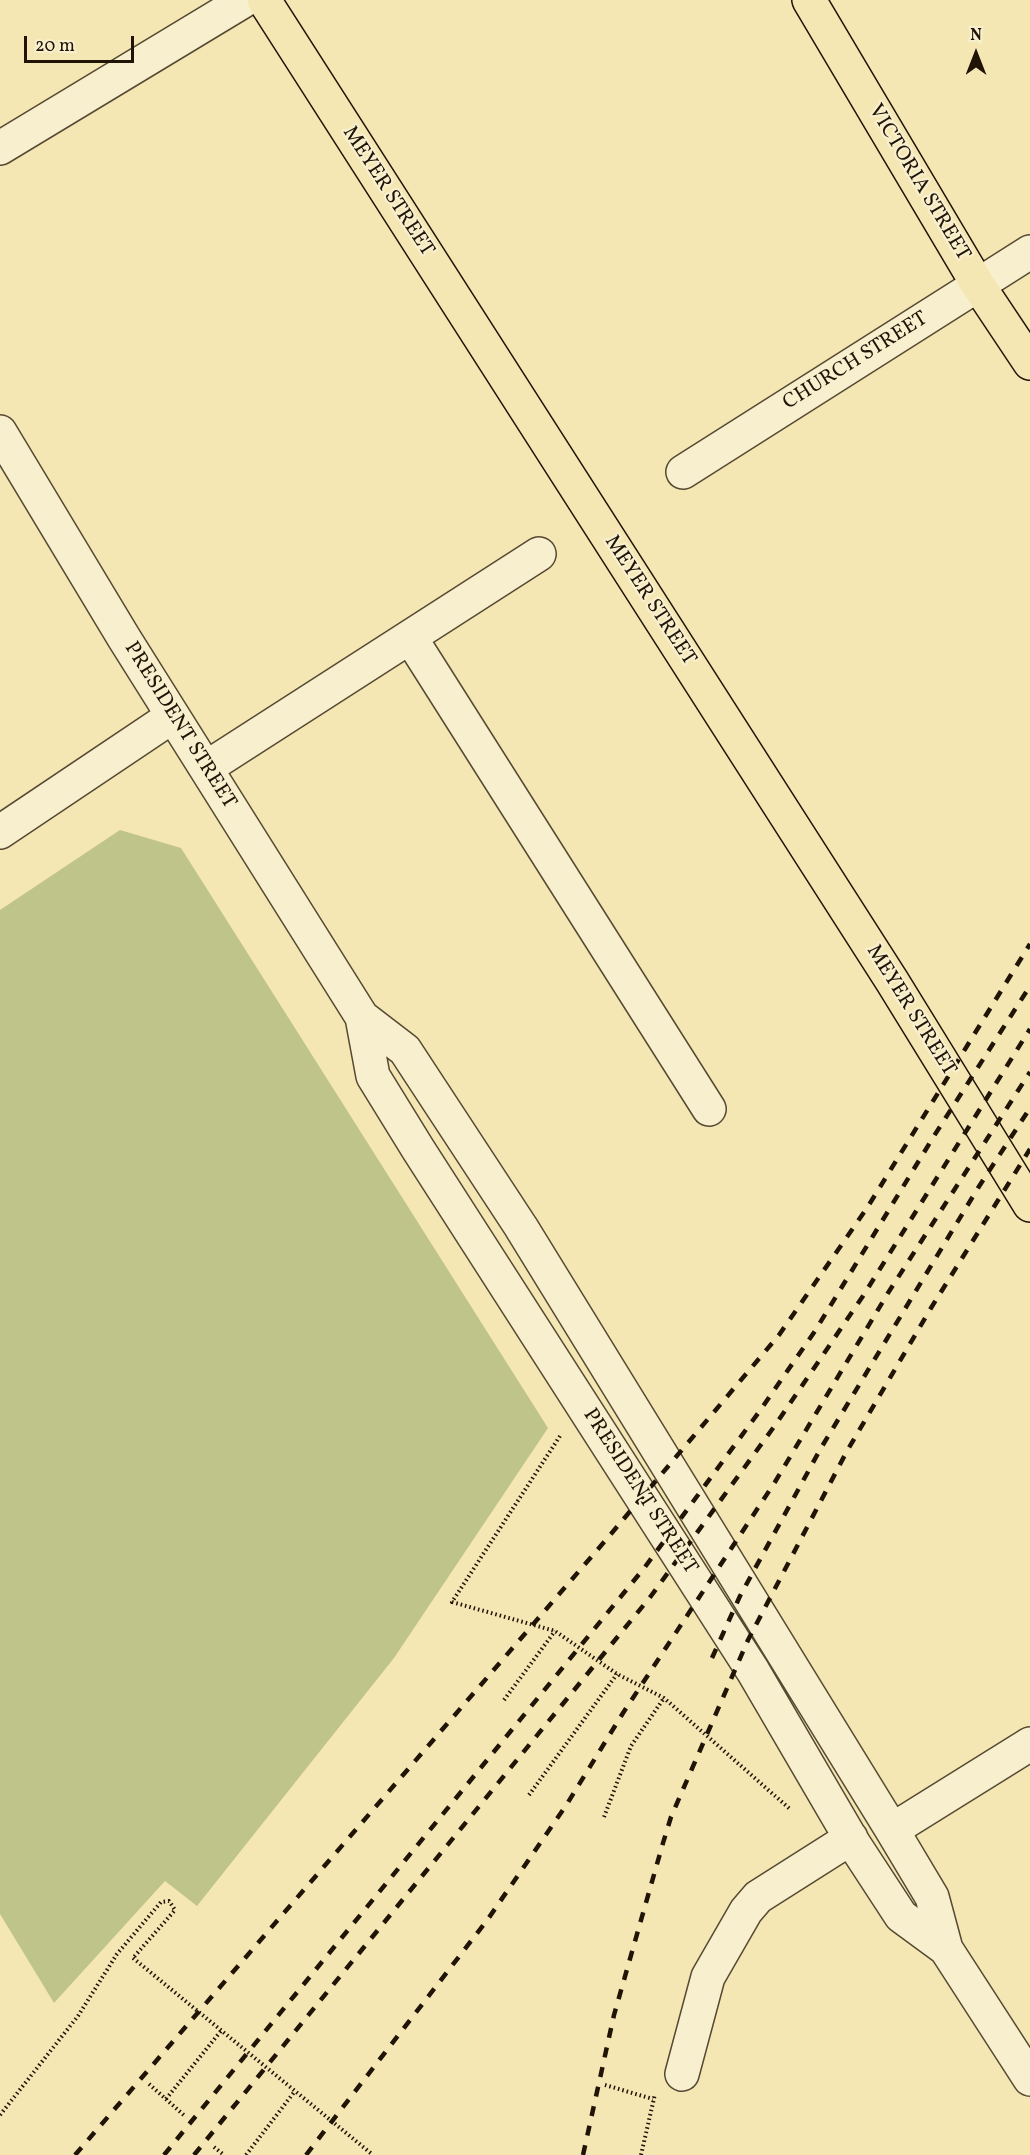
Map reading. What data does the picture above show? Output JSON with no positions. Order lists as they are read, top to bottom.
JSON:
{
  "streets": {
    "main road": ["VICTORIA STREET", "MEYER STREET"],
    "street": ["CHURCH STREET", "PRESIDENT STREET"]
  },
  "crossings": [
    ["VICTORIA STREET", "CHURCH STREET"]
  ],
  "scale_bar": "20 m",
  "north": "top"
}
